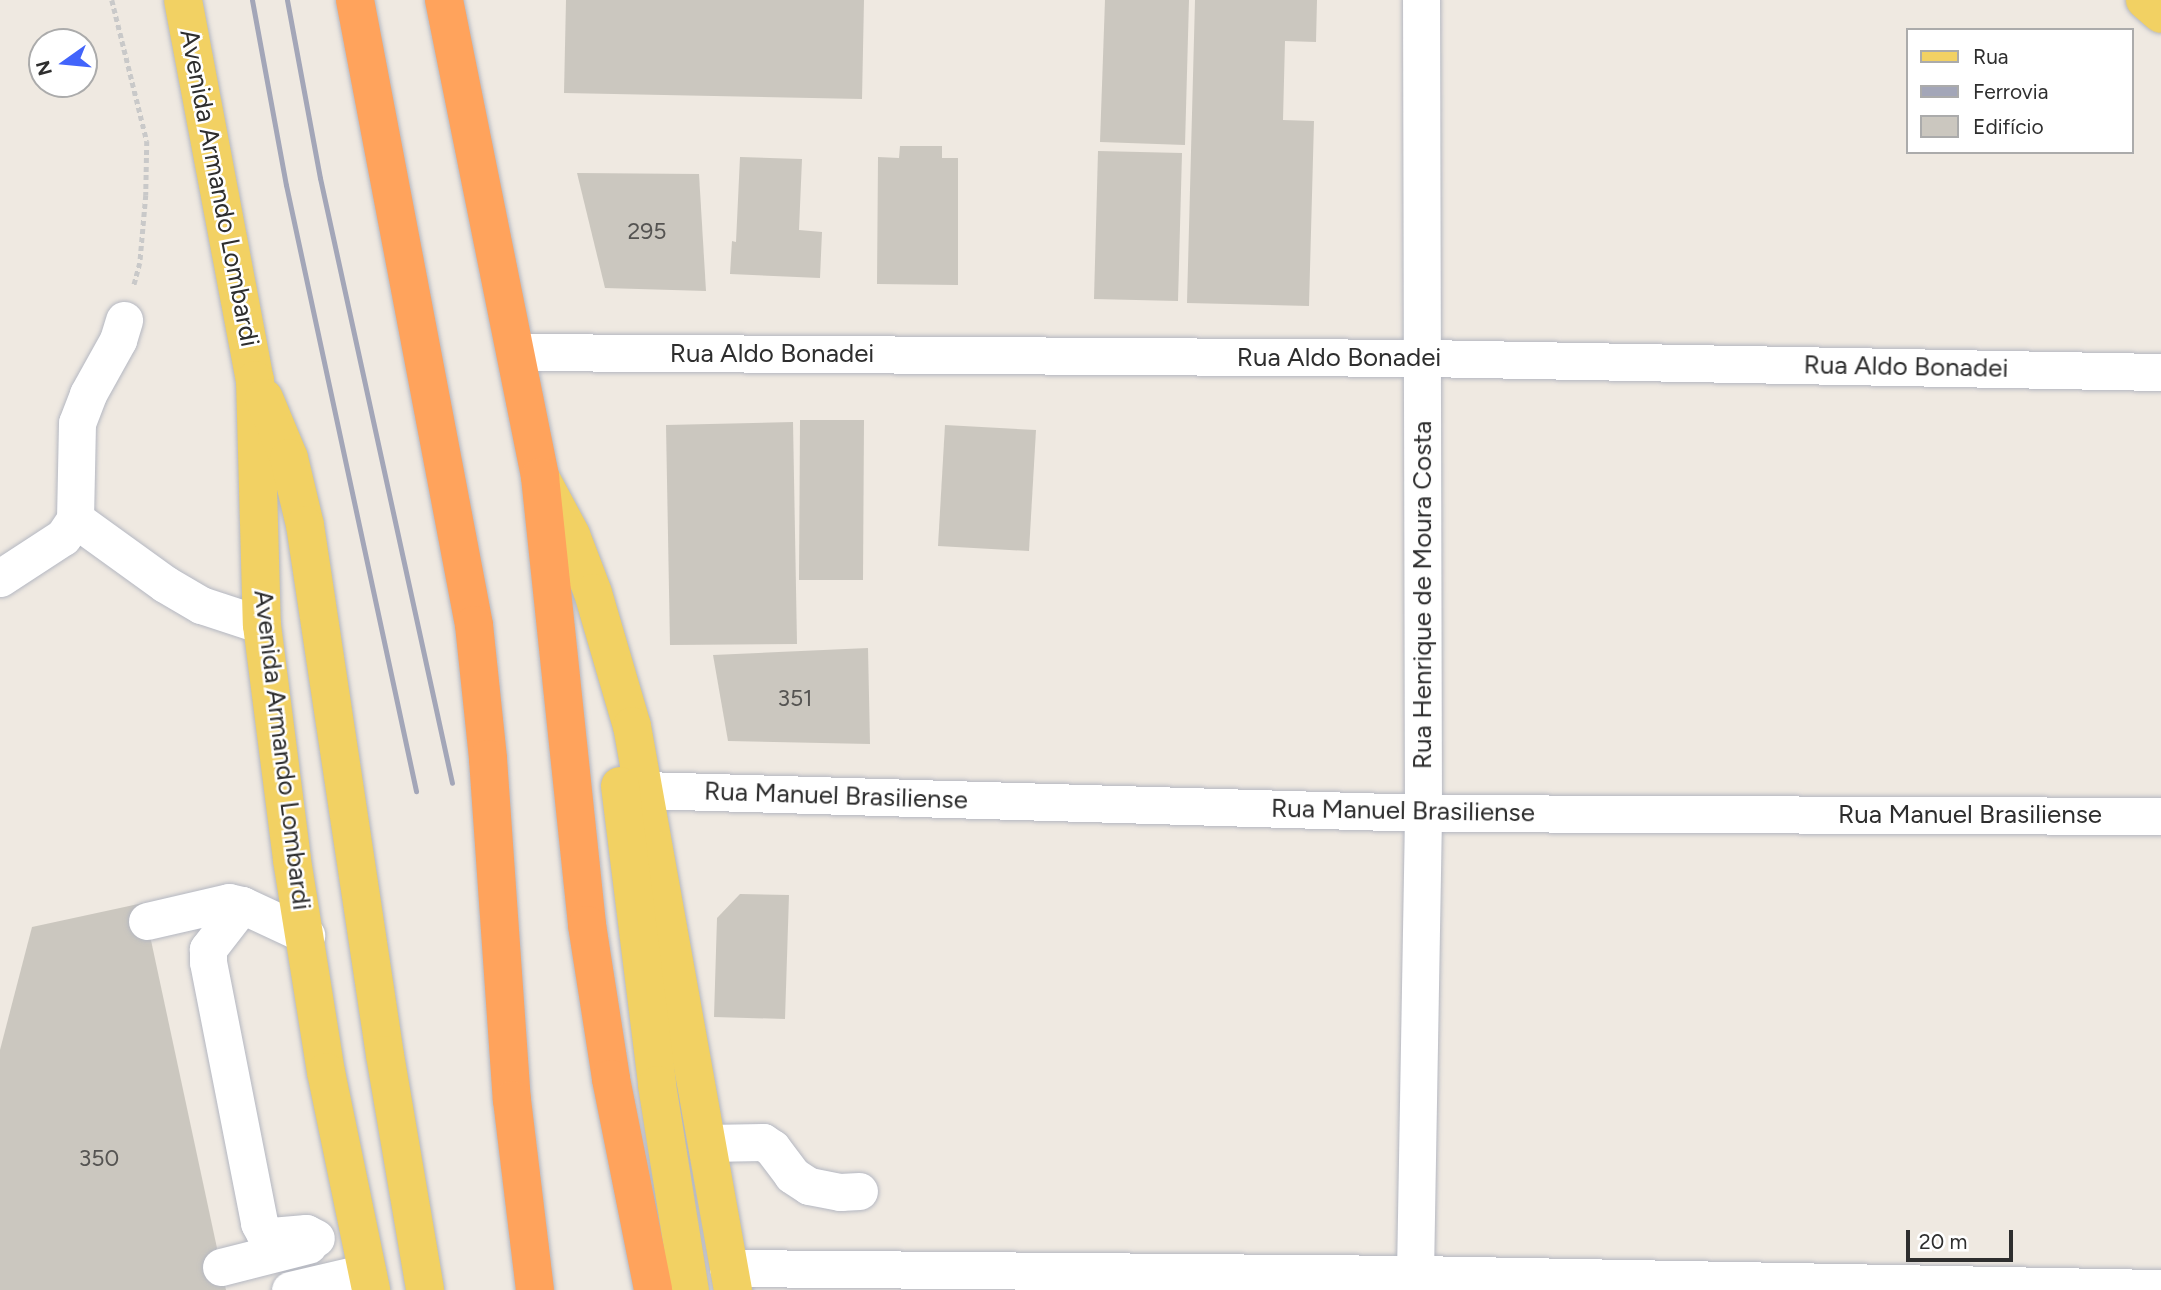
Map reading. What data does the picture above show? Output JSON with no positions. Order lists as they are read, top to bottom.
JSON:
{
  "streets": {
    "main road": ["Avenida Armando Lombardi"],
    "street": ["Rua Aldo Bonadei", "Rua Henrique de Moura Costa", "Rua Manuel Brasiliense"]
  },
  "crossings": [
    ["Rua Aldo Bonadei", "Rua Henrique de Moura Costa"],
    ["Rua Henrique de Moura Costa", "Rua Manuel Brasiliense"]
  ],
  "house_numbers": ["295", "351", "350"],
  "legend": ["Rua", "Ferrovia", "Edifício"],
  "scale_bar": "20 m",
  "north": "left"
}
